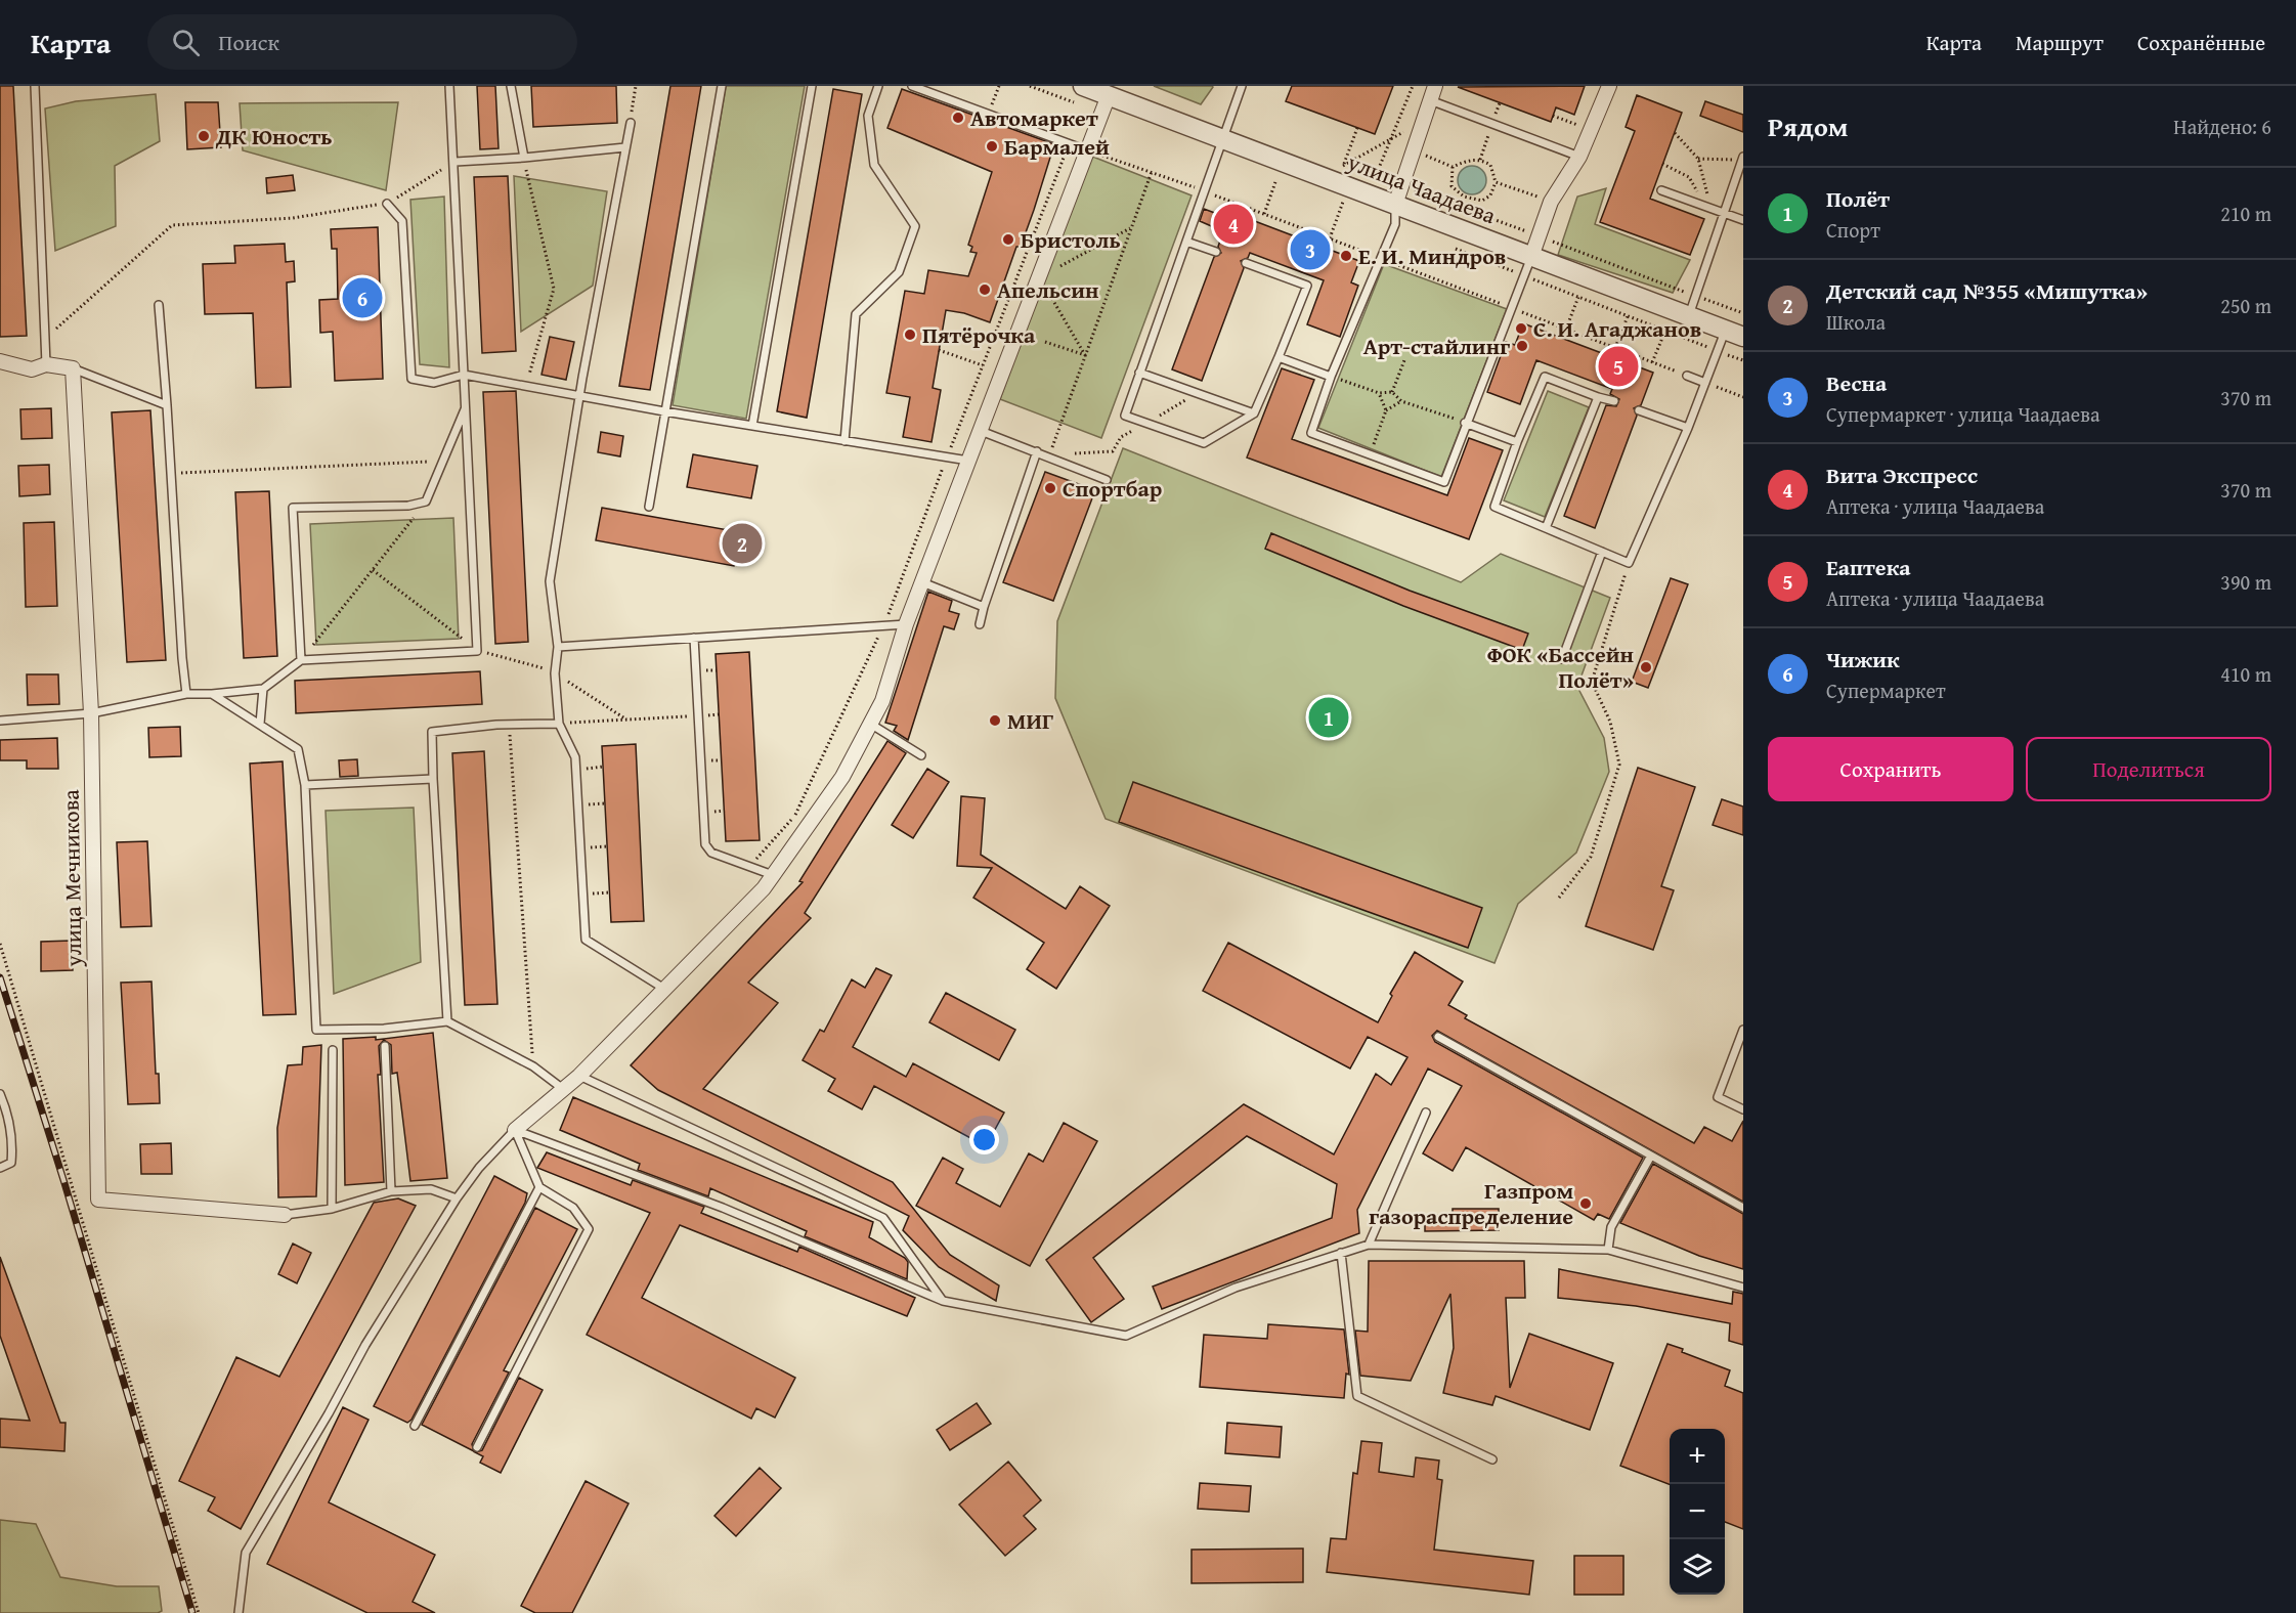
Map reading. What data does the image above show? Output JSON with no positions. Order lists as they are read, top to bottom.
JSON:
{
  "streets": {
    "street": ["улица Чаадаева", "улица Мечникова"]
  },
  "places": [
    "Автомаркет",
    "ДК Юность",
    "Бармалей",
    "Бристоль",
    "Е. И. Миндров",
    "Апельсин",
    "С. И. Агаджанов",
    "Пятёрочка",
    "Арт-стайлинг",
    "Спортбар",
    "ФОК «Бассейн Полёт»",
    "МИГ",
    "Газпром газораспределение"
  ],
  "page": {
    "header": "Карта",
    "search": "Поиск",
    "nav": ["Карта", "Маршрут", "Сохранённые"],
    "heading": ["Рядом", "Найдено: 6"],
    "list": [
      {
        "mark": "1",
        "name": "Полёт",
        "note": "Спорт",
        "value": "210 m"
      },
      {
        "mark": "2",
        "name": "Детский сад №355 «Мишутка»",
        "note": "Школа",
        "value": "250 m"
      },
      {
        "mark": "3",
        "name": "Весна",
        "note": "Супермаркет · улица Чаадаева",
        "value": "370 m"
      },
      {
        "mark": "4",
        "name": "Вита Экспресс",
        "note": "Аптека · улица Чаадаева",
        "value": "370 m"
      },
      {
        "mark": "5",
        "name": "Еаптека",
        "note": "Аптека · улица Чаадаева",
        "value": "390 m"
      },
      {
        "mark": "6",
        "name": "Чижик",
        "note": "Супермаркет",
        "value": "410 m"
      }
    ],
    "pins": [
      "4",
      "3",
      "6",
      "5",
      "2",
      "1"
    ],
    "buttons": ["Сохранить", "Поделиться"],
    "map_buttons": ["+", "−"]
  }
}
